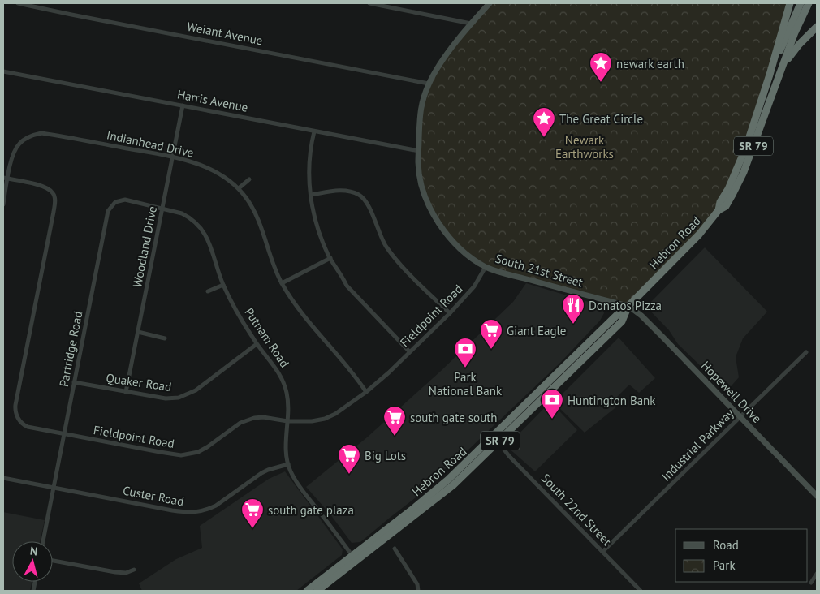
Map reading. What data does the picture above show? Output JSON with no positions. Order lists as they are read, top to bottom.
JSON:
{
  "streets": {
    "highway": ["SR 79", "Hebron Road"],
    "main road": ["South 21st Street", "Hopewell Drive"],
    "street": [
      "Weiant Avenue",
      "Harris Avenue",
      "Indianhead Drive",
      "Woodland Drive",
      "Fieldpoint Road",
      "Putnam Road",
      "Partridge Road",
      "Quaker Road",
      "Industrial Parkway",
      "Custer Road",
      "South 22nd Street"
    ]
  },
  "crossings": [
    ["Weiant Avenue", "South 21st Street"],
    ["Harris Avenue", "Woodland Drive"],
    ["Harris Avenue", "South 21st Street"],
    ["Indianhead Drive", "Woodland Drive"],
    ["Indianhead Drive", "Fieldpoint Road"],
    ["SR 79", "Hebron Road"],
    ["Hebron Road", "South 21st Street"],
    ["Hebron Road", "Putnam Road"],
    ["Hebron Road", "Hopewell Drive"],
    ["Hebron Road", "South 22nd Street"],
    ["Woodland Drive", "Putnam Road"],
    ["Woodland Drive", "Partridge Road"],
    ["Woodland Drive", "Quaker Road"],
    ["South 21st Street", "Fieldpoint Road"],
    ["South 21st Street", "Hopewell Drive"],
    ["Fieldpoint Road", "Putnam Road"],
    ["Fieldpoint Road", "Partridge Road"],
    ["Putnam Road", "Partridge Road"],
    ["Putnam Road", "Quaker Road"],
    ["Putnam Road", "Custer Road"],
    ["Partridge Road", "Quaker Road"],
    ["Partridge Road", "Custer Road"],
    ["Hopewell Drive", "Industrial Parkway"],
    ["Industrial Parkway", "South 22nd Street"]
  ],
  "parks": ["Newark Earthworks"],
  "places": {
    "place": ["newark earth", "The Great Circle"],
    "restaurant": ["Donatos Pizza"],
    "supermarket": [
      "Giant Eagle",
      "south gate south",
      "Big Lots",
      "south gate plaza"
    ],
    "bank": ["Park National Bank", "Huntington Bank"]
  },
  "legend": ["Road", "Park"],
  "north": "top"
}
